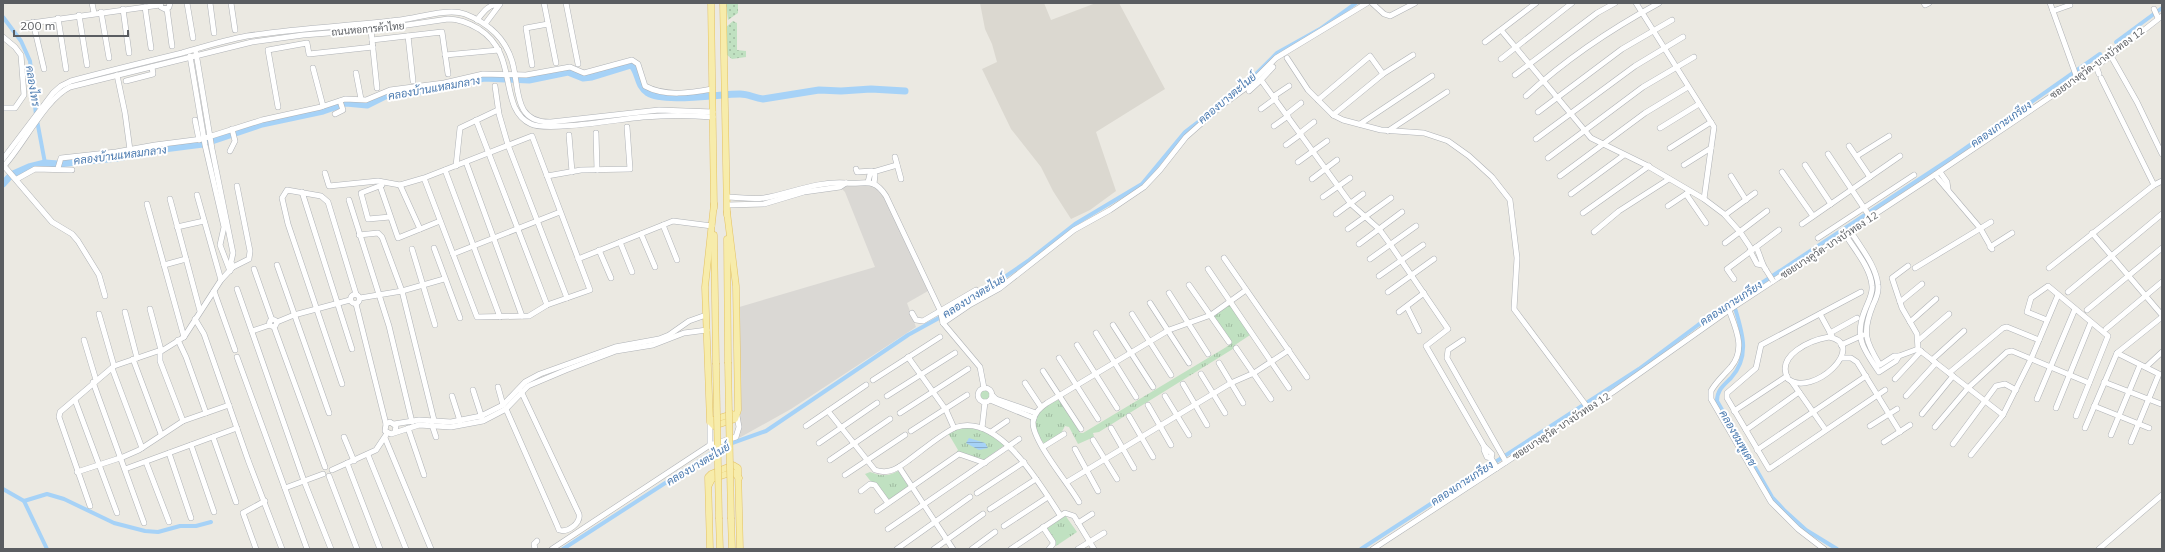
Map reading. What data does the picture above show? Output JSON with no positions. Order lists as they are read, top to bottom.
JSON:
{
  "streets": {
    "street": ["ถนนหอการค้าไทย", "ซอยบางคูวัด-บางบัวทอง 12"]
  },
  "water": [
    "คลองไทร",
    "คลองบ้านแหลมกลาง",
    "คลองบางตะไนย์",
    "คลองเกาะเกรียง",
    "คลองชมพูเดช"
  ],
  "scale_bar": "200 m"
}
